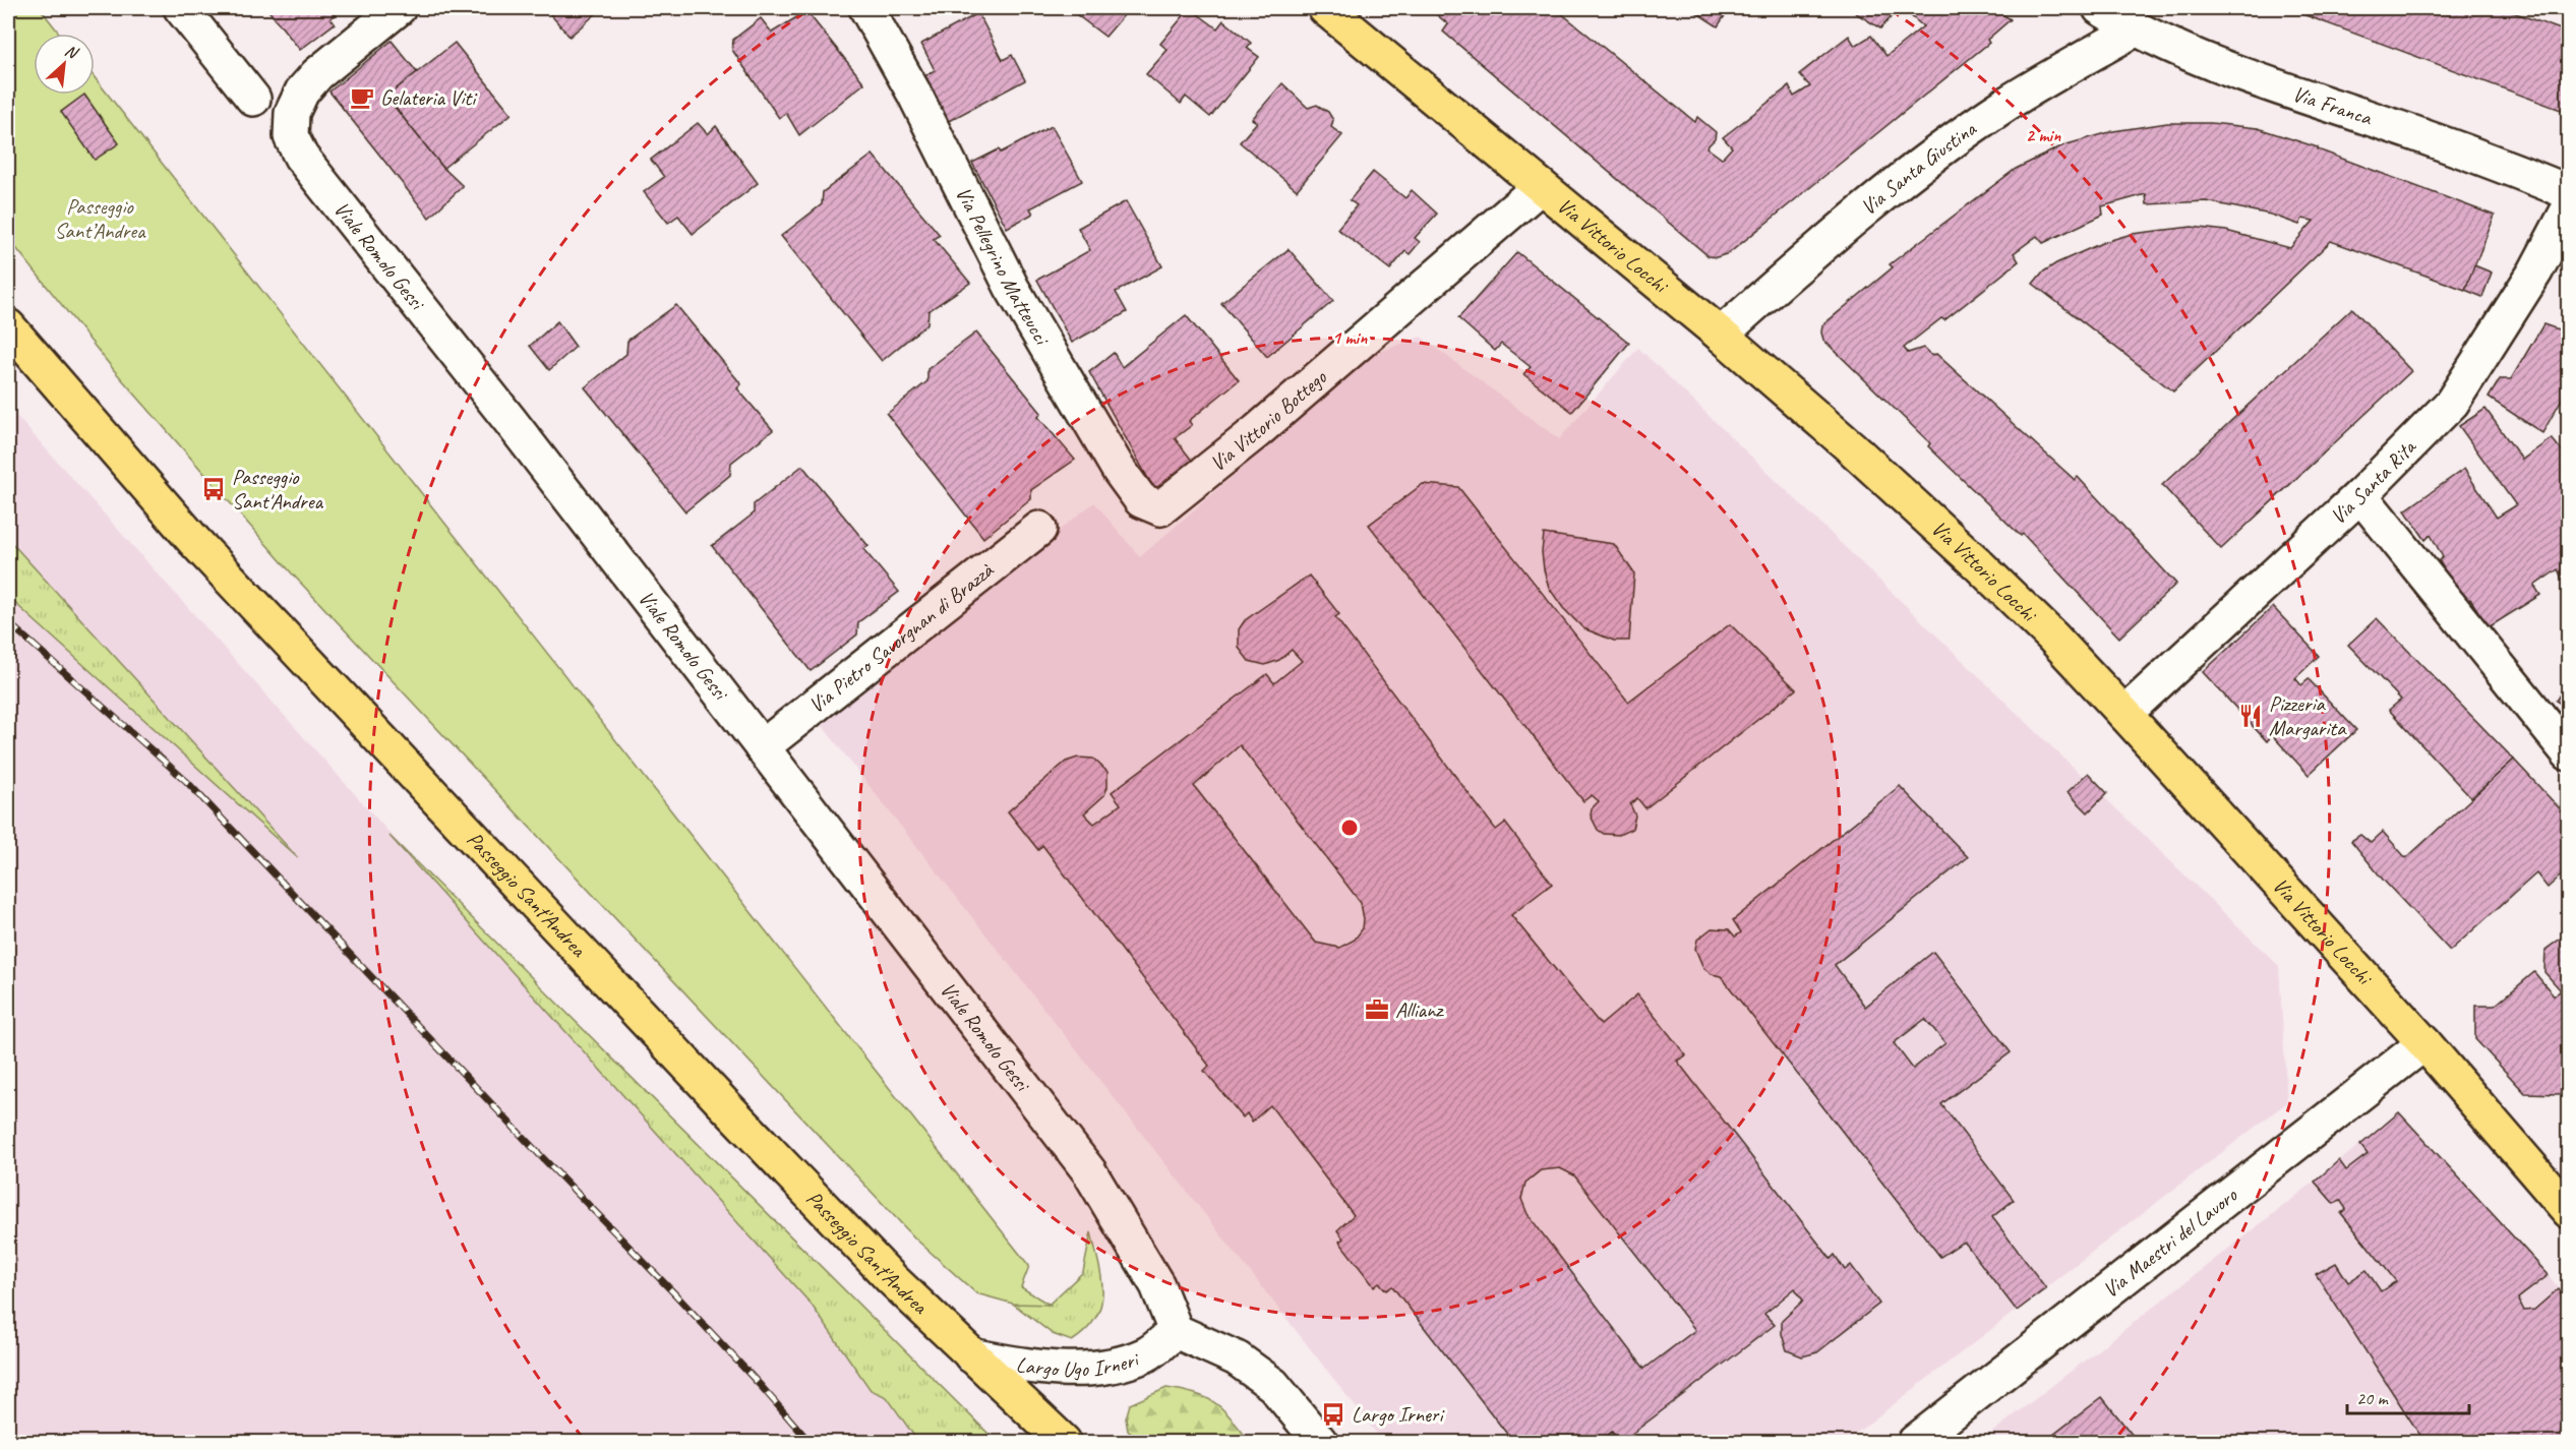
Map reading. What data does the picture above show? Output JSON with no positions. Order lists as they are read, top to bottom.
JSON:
{
  "streets": {
    "main road": ["Via Vittorio Locchi", "Passeggio Sant'Andrea"],
    "street": [
      "Via Franca",
      "Via Santa Giustina",
      "Viale Romolo Gessi",
      "Via Pellegrino Matteucci",
      "Via Vittorio Bottego",
      "Via Santa Rita",
      "Via Pietro Savorgnan di Brazzà",
      "Via Maestri del Lavoro",
      "Largo Ugo Irneri"
    ]
  },
  "crossings": [
    ["Via Franca", "Via Santa Giustina"],
    ["Via Santa Giustina", "Via Vittorio Locchi"],
    ["Via Vittorio Locchi", "Via Vittorio Bottego"],
    ["Via Vittorio Locchi", "Via Santa Rita"],
    ["Via Vittorio Locchi", "Via Maestri del Lavoro"],
    ["Viale Romolo Gessi", "Via Pietro Savorgnan di Brazzà"],
    ["Viale Romolo Gessi", "Largo Ugo Irneri"],
    ["Via Pellegrino Matteucci", "Via Vittorio Bottego"],
    ["Passeggio Sant'Andrea", "Largo Ugo Irneri"]
  ],
  "parks": ["Passeggio Sant’Andrea"],
  "places": {
    "cafe": ["Gelateria Viti"],
    "bus stop": ["Passeggio Sant'Andrea", "Largo Irneri"],
    "restaurant": ["Pizzeria Margarita"],
    "office": ["Allianz"]
  },
  "scale_bar": "20 m",
  "north": "top right",
  "rings": ["2 min", "1 min"]
}
